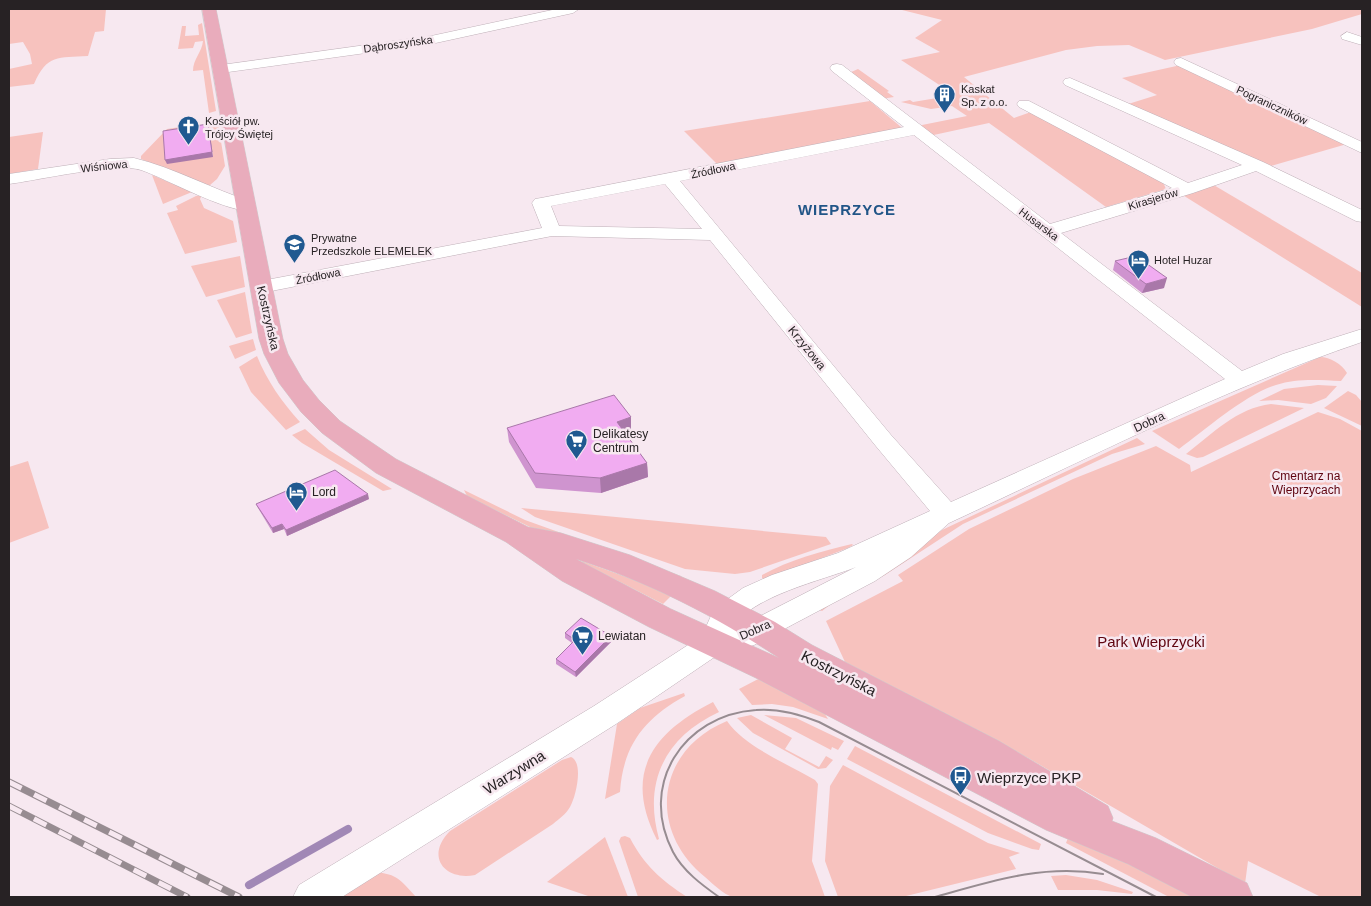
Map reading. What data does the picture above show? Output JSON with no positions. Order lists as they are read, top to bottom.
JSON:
{
  "streets": {
    "main road": ["Kostrzyńska"],
    "street": [
      "Dąbroszyńska",
      "Pograniczników",
      "Wiśniowa",
      "Źródłowa",
      "Kirasjerów",
      "Husarska",
      "Krzyżowa",
      "Dobra",
      "Warzywna"
    ]
  },
  "crossings": [
    ["Dąbroszyńska", "Kostrzyńska"],
    ["Wiśniowa", "Kostrzyńska"],
    ["Źródłowa", "Husarska"],
    ["Źródłowa", "Kostrzyńska"],
    ["Źródłowa", "Krzyżowa"],
    ["Kirasjerów", "Husarska"],
    ["Husarska", "Dobra"],
    ["Kostrzyńska", "Dobra"],
    ["Kostrzyńska", "Warzywna"],
    ["Krzyżowa", "Dobra"],
    ["Dobra", "Warzywna"]
  ],
  "districts": ["WIEPRZYCE"],
  "parks": ["Cmentarz na Wieprzycach", "Park Wieprzycki"],
  "places": {
    "building": ["Kaskat Sp. z o.o."],
    "church": ["Kościół pw. Trójcy Świętej"],
    "school or university": ["Prywatne Przedszkole ELEMELEK"],
    "hotel": ["Hotel Huzar", "Lord"],
    "supermarket": ["Delikatesy Centrum", "Lewiatan"],
    "bus stop": ["Wieprzyce PKP"]
  }
}
